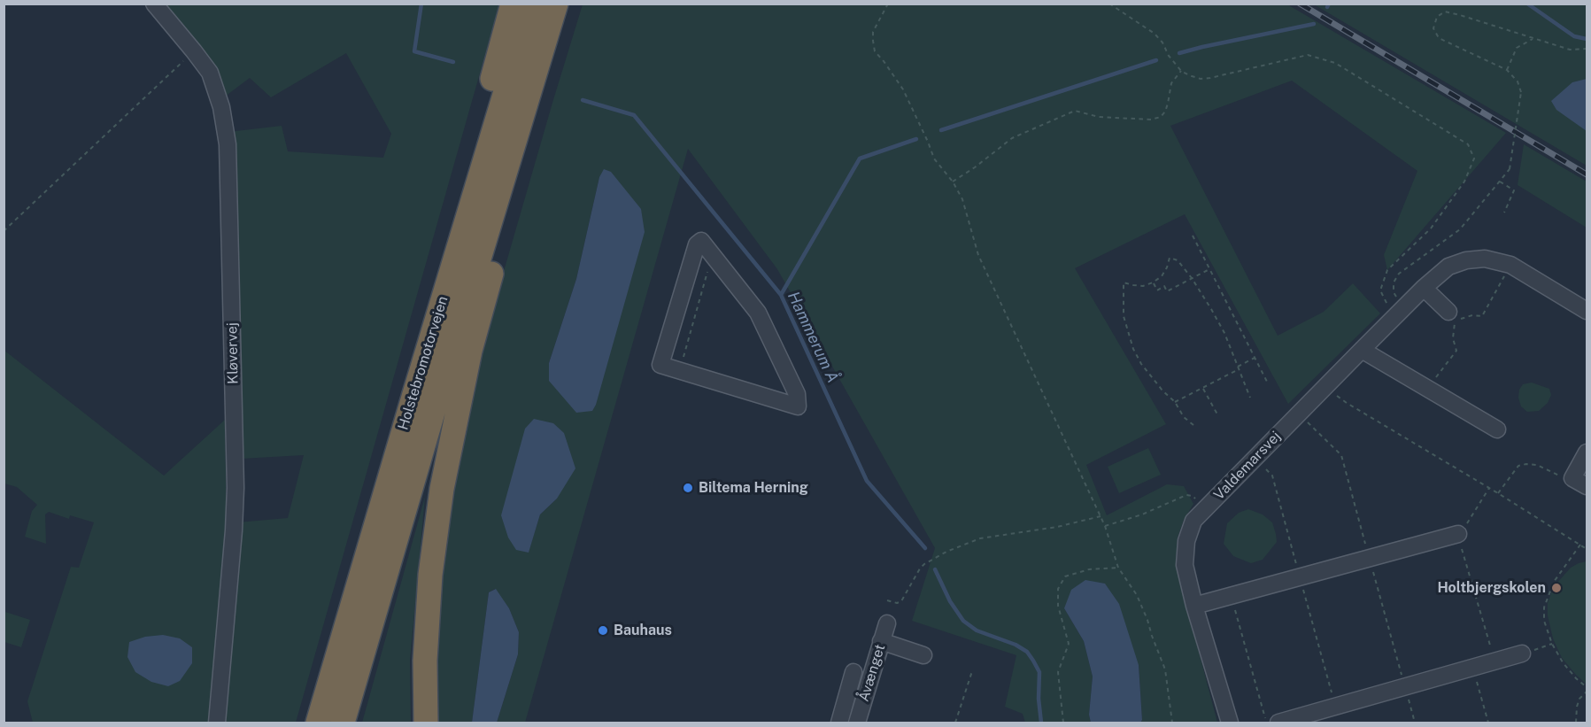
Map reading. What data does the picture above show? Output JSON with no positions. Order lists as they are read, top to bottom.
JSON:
{
  "streets": {
    "highway": ["Holstebromotorvejen"],
    "street": ["Kløvervej", "Valdemarsvej", "Åvænget"]
  },
  "water": ["Hammerum Å"],
  "places": ["Biltema Herning", "Holtbjergskolen", "Bauhaus"]
}
